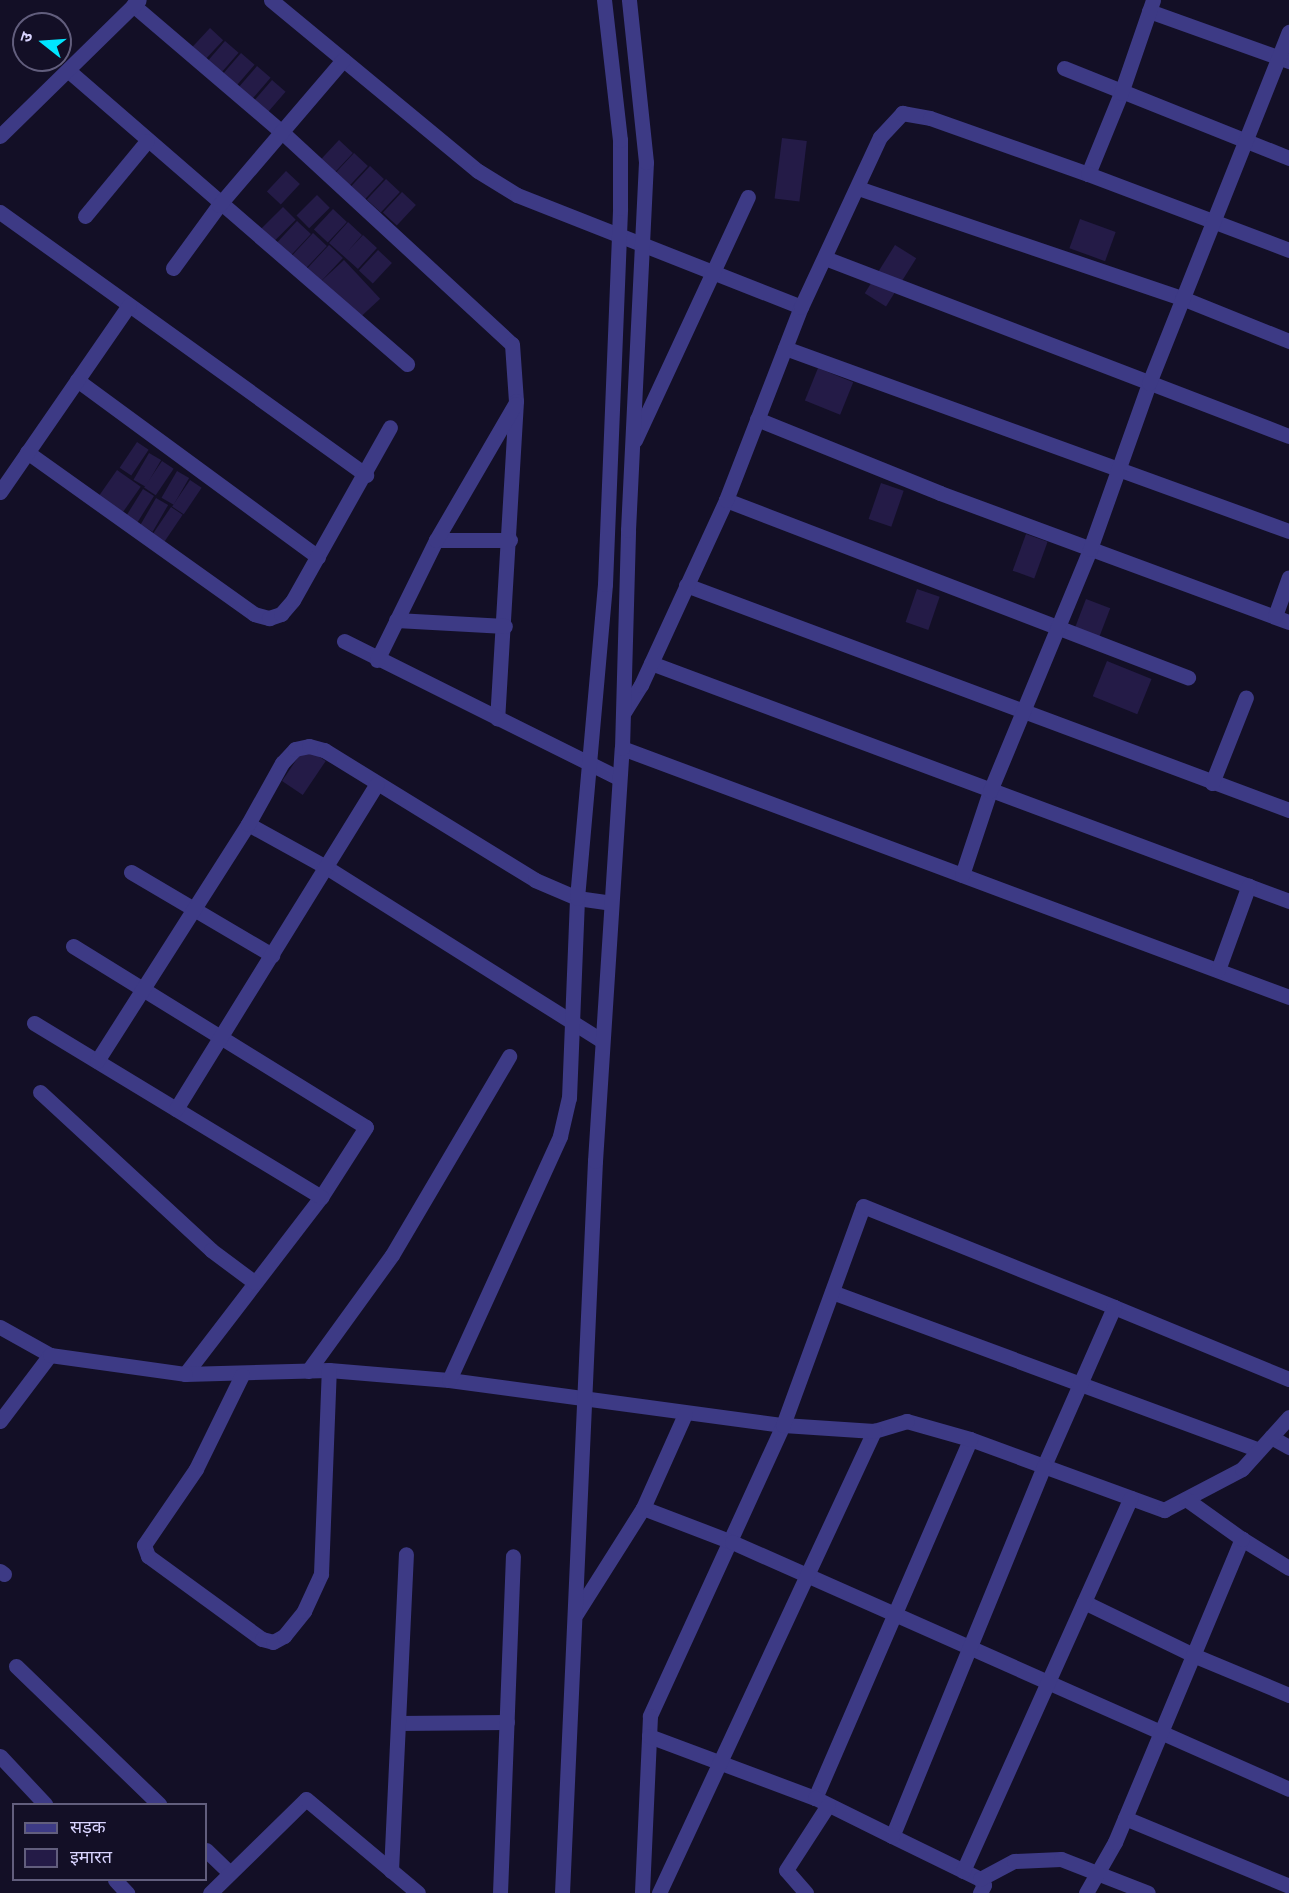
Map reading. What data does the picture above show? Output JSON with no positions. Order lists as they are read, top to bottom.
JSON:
{
  "legend": ["सड़क", "इमारत"],
  "north": "left"
}
